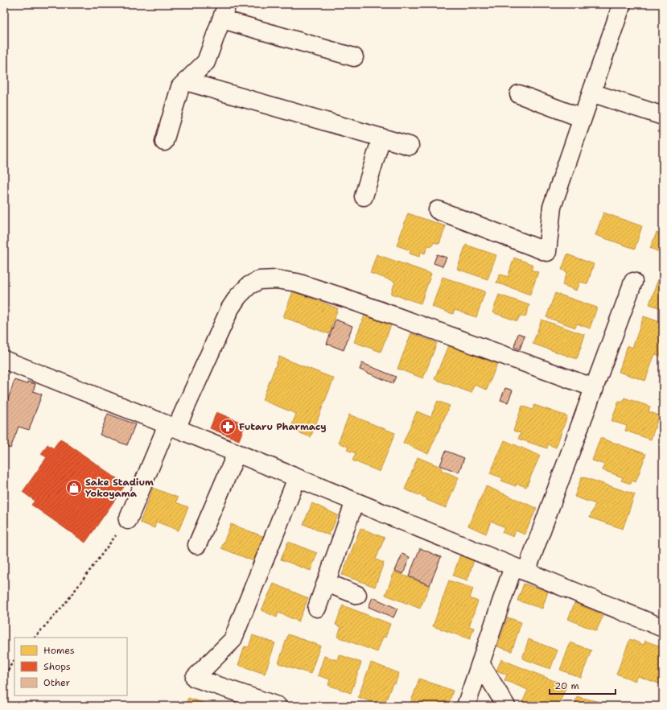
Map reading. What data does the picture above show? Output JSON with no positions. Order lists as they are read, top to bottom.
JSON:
{
  "places": {
    "pharmacy": ["Futaru Pharmacy"],
    "shop": ["Sake Stadium Yokoyama"]
  },
  "legend": ["Homes", "Shops", "Other"],
  "scale_bar": "20 m"
}
